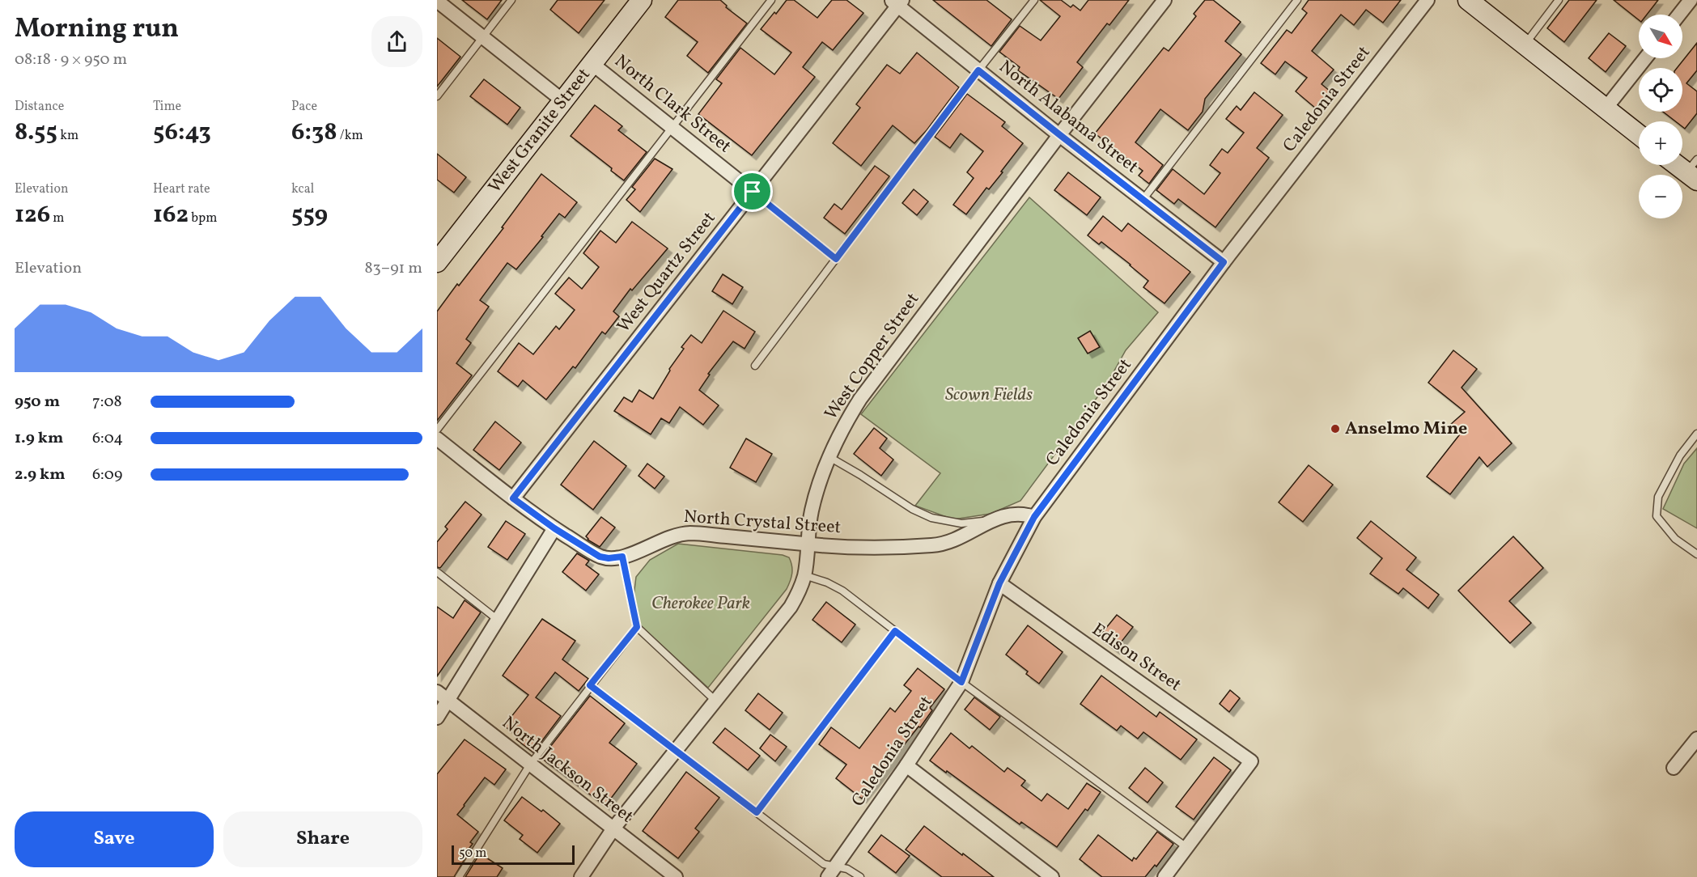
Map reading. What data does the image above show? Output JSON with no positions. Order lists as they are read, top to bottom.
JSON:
{
  "streets": {
    "street": [
      "Caledonia Street",
      "North Clark Street",
      "North Alabama Street",
      "West Granite Street",
      "West Quartz Street",
      "West Copper Street",
      "North Crystal Street",
      "Edison Street",
      "North Jackson Street"
    ]
  },
  "crossings": [
    ["Caledonia Street", "North Alabama Street"],
    ["Caledonia Street", "North Crystal Street"],
    ["Caledonia Street", "Edison Street"],
    ["North Clark Street", "West Granite Street"],
    ["North Clark Street", "West Quartz Street"],
    ["North Alabama Street", "West Quartz Street"],
    ["North Alabama Street", "West Copper Street"],
    ["West Quartz Street", "North Crystal Street"],
    ["West Copper Street", "North Crystal Street"],
    ["West Copper Street", "North Jackson Street"]
  ],
  "parks": ["Scown Fields", "Cherokee Park"],
  "places": ["Anselmo Mine"],
  "scale_bar": "50 m",
  "north": "bottom right",
  "page": {
    "heading": ["Morning run", "08:18 · 9 × 950 m"],
    "map_buttons": ["+", "−"],
    "stats": [
      ["Distance", "8.55 km"],
      ["Time", "56:43"],
      ["Pace", "6:38 /km"],
      ["Elevation", "126 m"],
      ["Heart rate", "162 bpm"],
      ["kcal", "559"]
    ],
    "chart": ["Elevation", "83–91 m"],
    "list": [
      {
        "name": "950 m",
        "note": "7:08"
      },
      {
        "name": "1.9 km",
        "note": "6:04"
      },
      {
        "name": "2.9 km",
        "note": "6:09"
      }
    ],
    "buttons": ["Save", "Share"],
    "scale": "50 m"
  }
}
